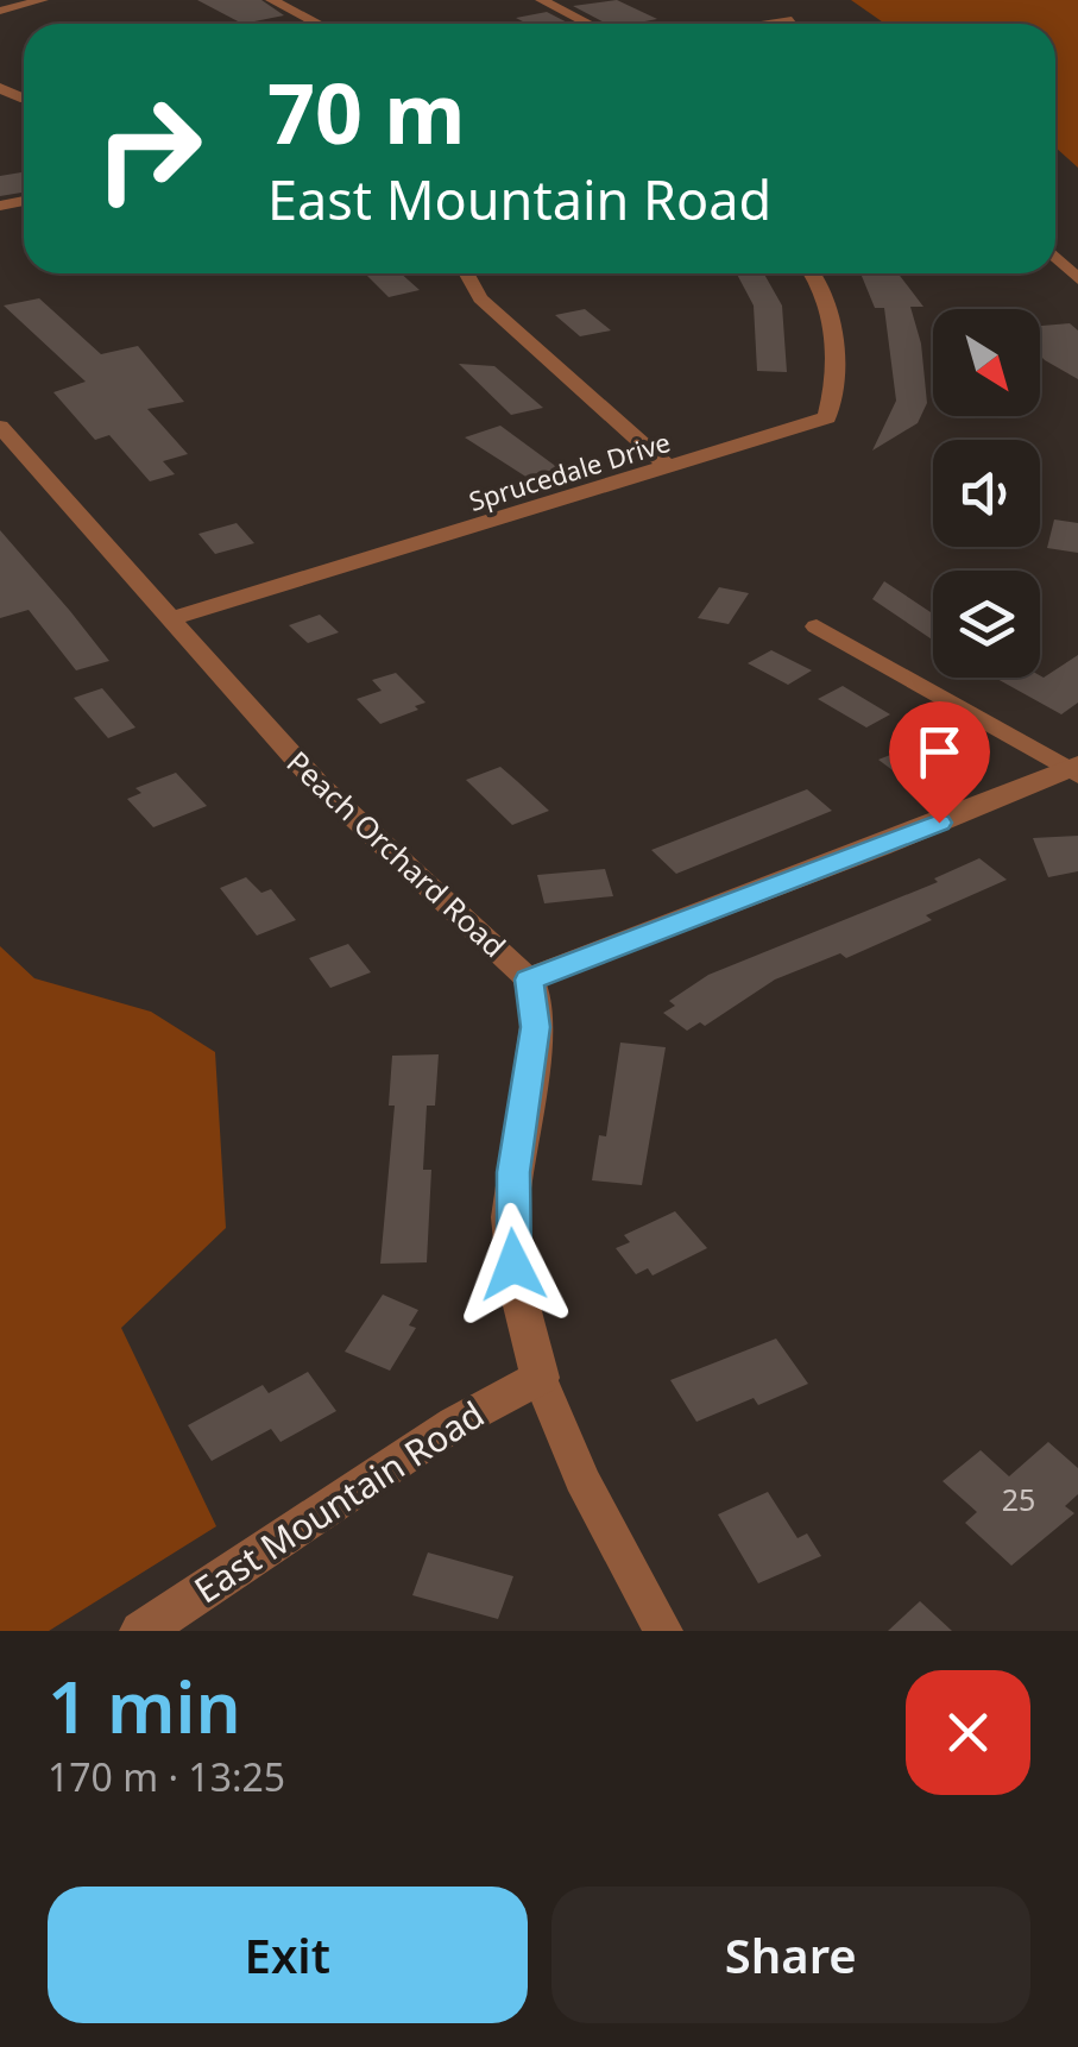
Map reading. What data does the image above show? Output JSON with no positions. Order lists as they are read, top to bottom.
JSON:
{
  "streets": {
    "street": ["Sprucedale Drive", "Peach Orchard Road", "East Mountain Road"]
  },
  "crossings": [
    ["Sprucedale Drive", "Peach Orchard Road"],
    ["Peach Orchard Road", "East Mountain Road"]
  ],
  "house_numbers": ["25"],
  "north": "bottom right",
  "page": {
    "turn": ["70 m", "East Mountain Road"],
    "heading": ["1 min", "170 m · 13:25"],
    "buttons": ["Exit", "Share"]
  }
}
